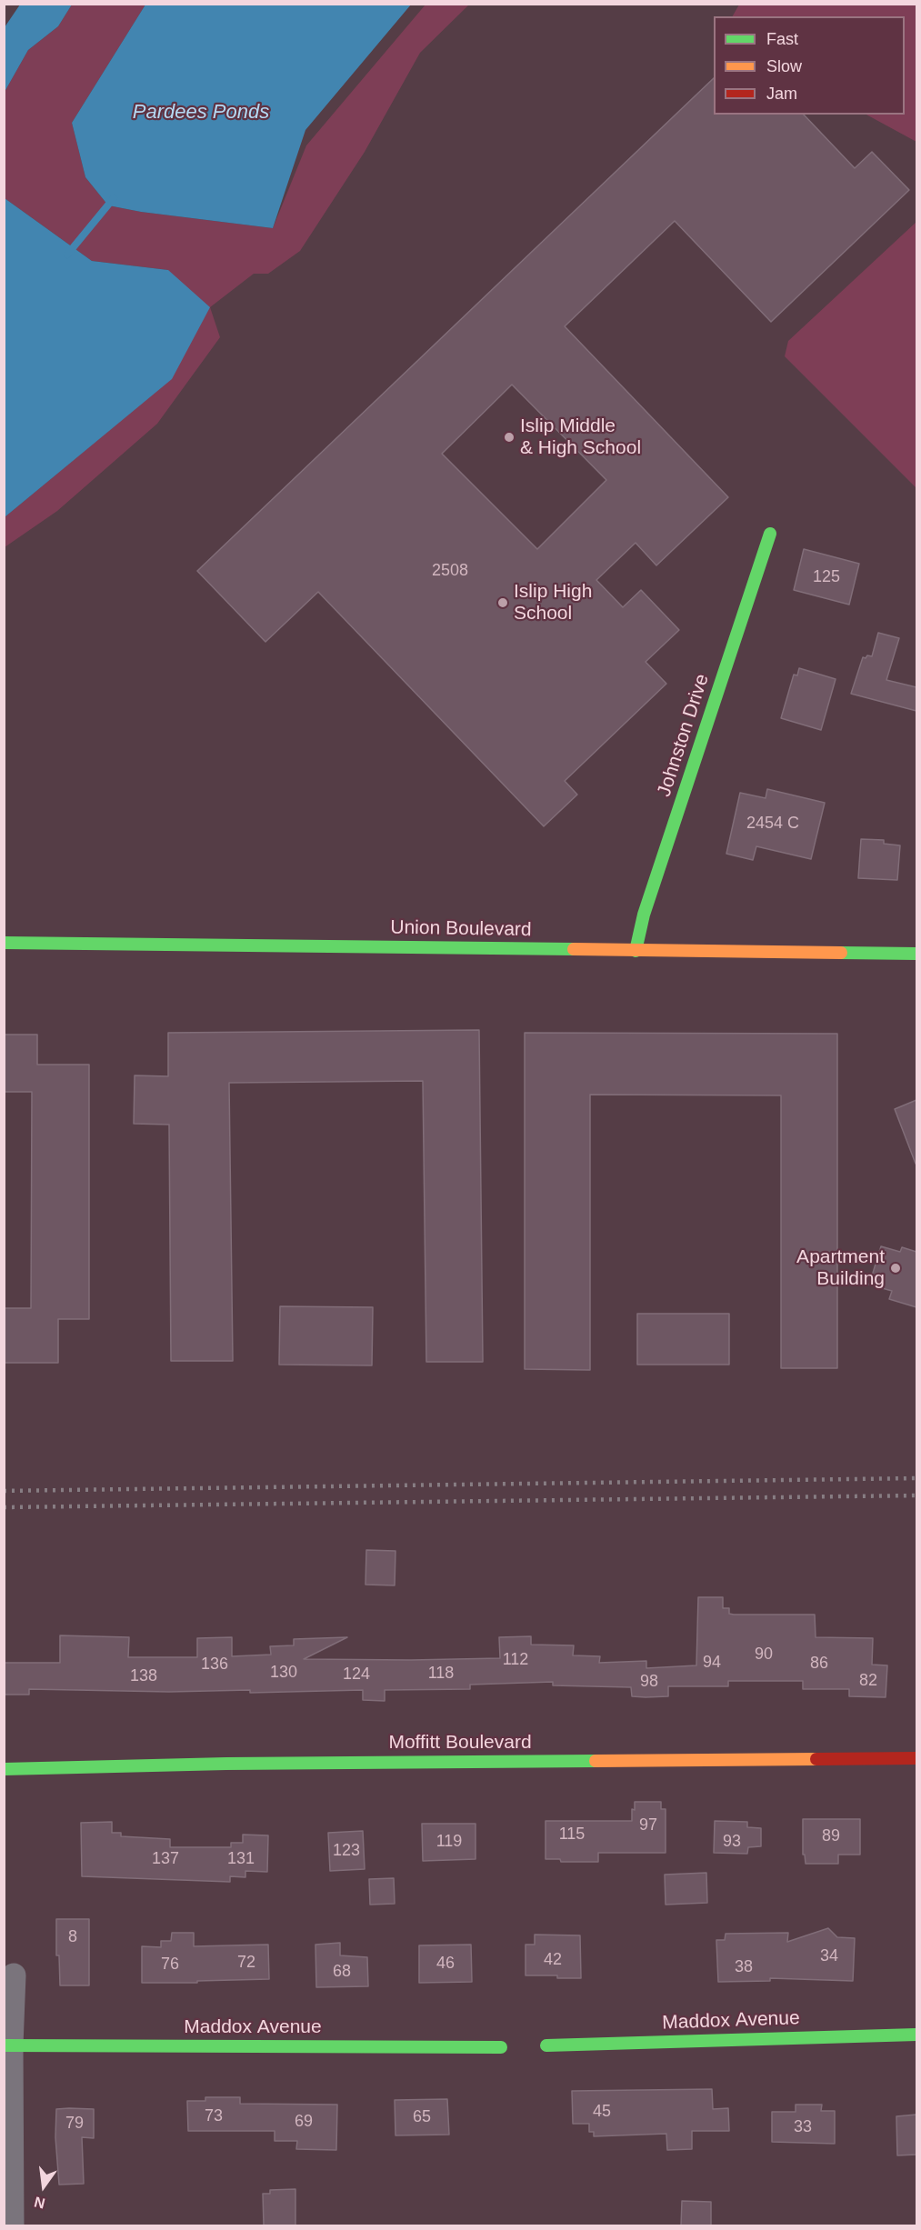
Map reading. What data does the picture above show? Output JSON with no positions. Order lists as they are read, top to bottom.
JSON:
{
  "streets": {
    "street": [
      "Johnston Drive",
      "Union Boulevard",
      "Moffitt Boulevard",
      "Maddox Avenue"
    ]
  },
  "crossings": [
    ["Johnston Drive", "Union Boulevard"]
  ],
  "water": ["Pardees Ponds"],
  "places": ["Islip Middle & High School", "Islip High School", "Apartment Building"],
  "house_numbers": [
    "2508",
    "125",
    "2454 C",
    "90",
    "112",
    "94",
    "86",
    "136",
    "130",
    "118",
    "124",
    "138",
    "82",
    "98",
    "97",
    "115",
    "89",
    "119",
    "93",
    "123",
    "137",
    "131",
    "8",
    "34",
    "42",
    "72",
    "46",
    "76",
    "38",
    "68",
    "45",
    "73",
    "65",
    "69",
    "79",
    "33"
  ],
  "legend": ["Fast", "Slow", "Jam"],
  "north": "bottom"
}
